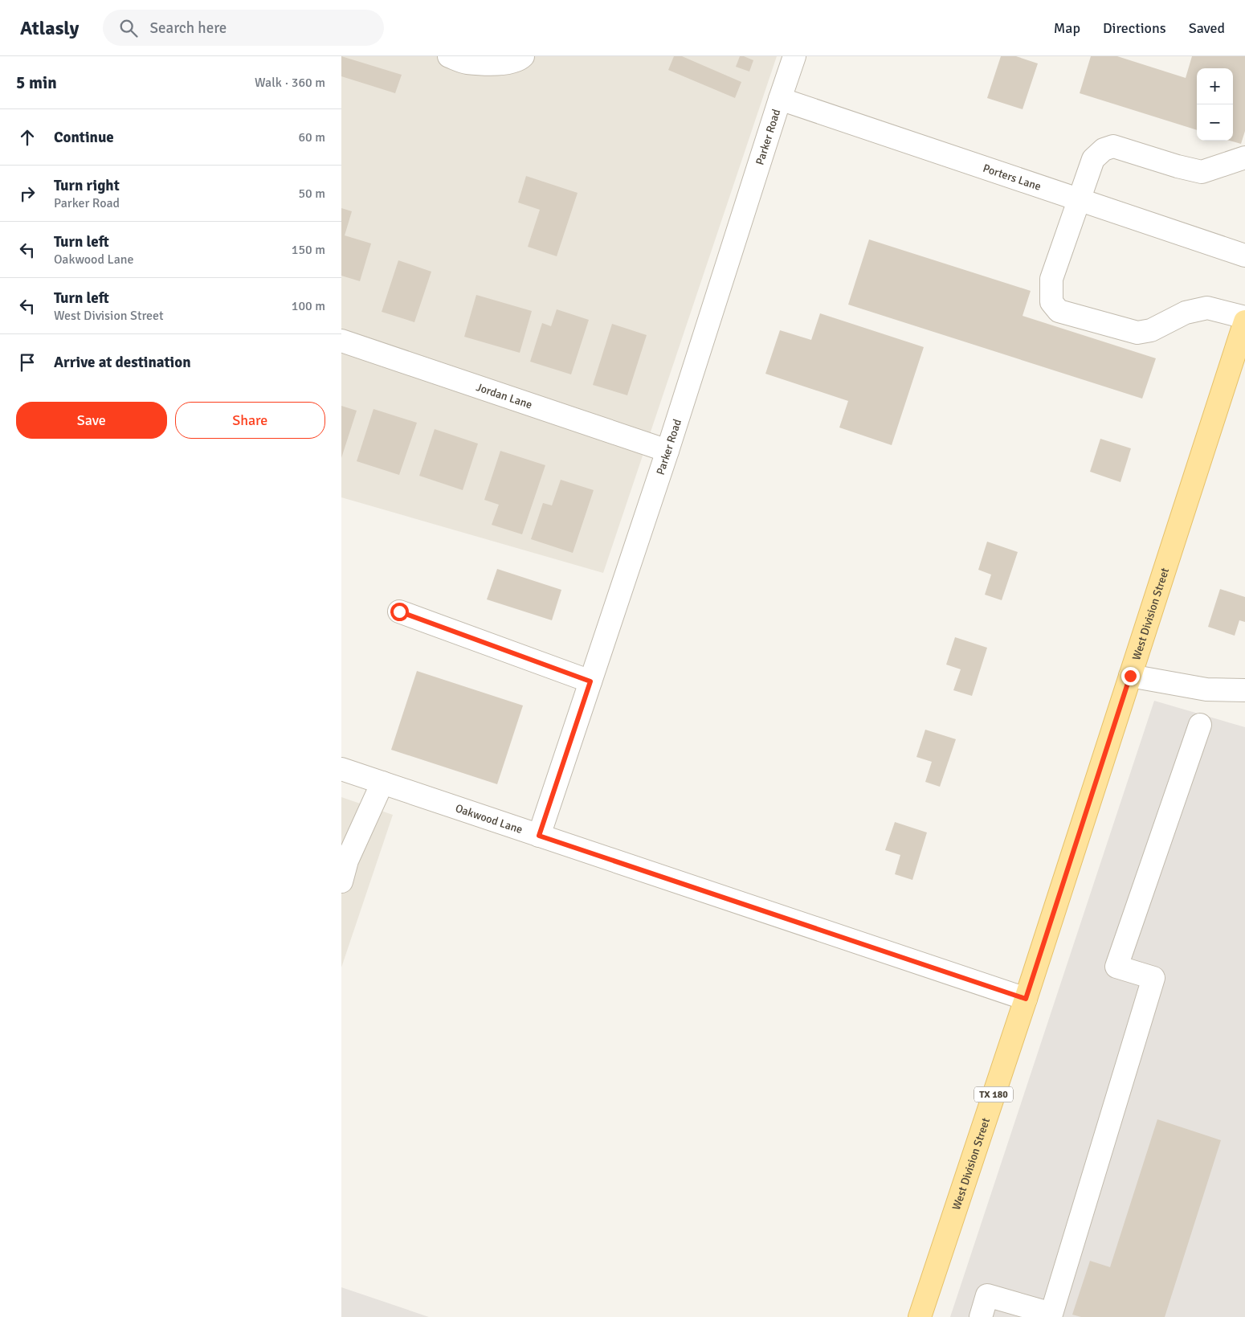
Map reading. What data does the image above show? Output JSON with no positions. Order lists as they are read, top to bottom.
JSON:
{
  "streets": {
    "main road": ["West Division Street", "TX 180"],
    "street": [
      "Parker Road",
      "Porters Lane",
      "Jordan Lane",
      "Oakwood Lane"
    ]
  },
  "crossings": [
    ["Parker Road", "Porters Lane"],
    ["Parker Road", "Jordan Lane"],
    ["Parker Road", "Oakwood Lane"],
    ["West Division Street", "Oakwood Lane"]
  ],
  "page": {
    "header": "Atlasly",
    "search": "Search here",
    "nav": ["Map", "Directions", "Saved"],
    "heading": ["5 min", "Walk · 360 m"],
    "map_buttons": ["+", "−"],
    "list": [
      ["Continue", "60 m"],
      ["Turn right", "Parker Road", "50 m"],
      ["Turn left", "Oakwood Lane", "150 m"],
      ["Turn left", "West Division Street", "100 m"],
      "Arrive at destination"
    ],
    "buttons": ["Save", "Share"]
  }
}
